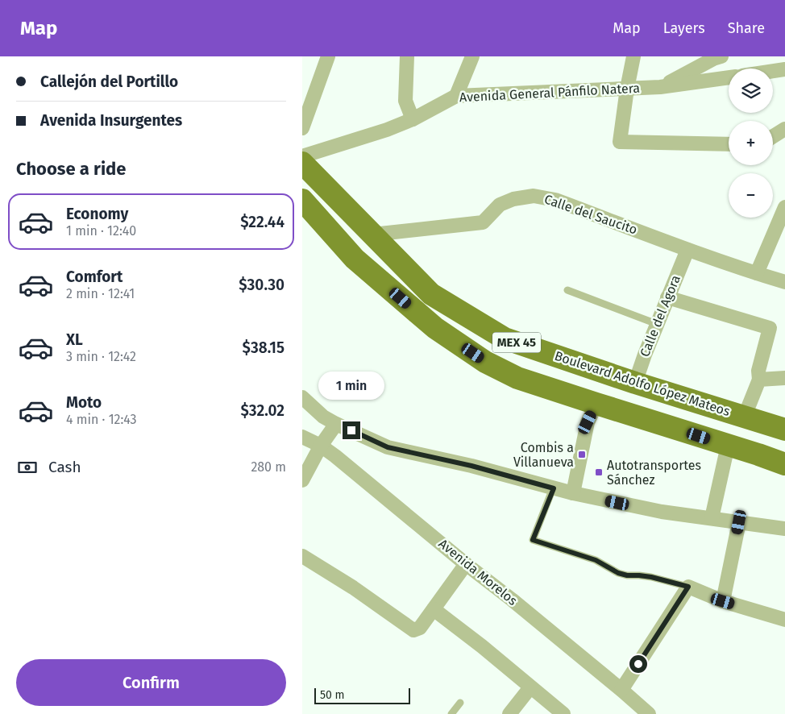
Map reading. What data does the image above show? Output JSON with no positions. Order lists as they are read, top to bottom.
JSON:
{
  "streets": {
    "main road": ["MEX 45", "Boulevard Adolfo López Mateos"],
    "street": [
      "Avenida General Pánfilo Natera",
      "Calle del Saucito",
      "Calle del Agora",
      "Avenida Morelos"
    ]
  },
  "crossings": [
    ["Calle del Saucito", "Calle del Agora"],
    ["Calle del Saucito", "Boulevard Adolfo López Mateos"],
    ["Calle del Agora", "Boulevard Adolfo López Mateos"]
  ],
  "places": {
    "transit": ["Combis a Villanueva", "Autotransportes Sánchez"]
  },
  "scale_bar": "50 m",
  "page": {
    "header": "Map",
    "nav": ["Map", "Layers", "Share"],
    "banner": ["Callejón del Portillo", "Avenida Insurgentes"],
    "map_buttons": ["+", "−"],
    "heading": "Choose a ride",
    "list": [
      {
        "name": "Economy",
        "note": "1 min · 12:40",
        "value": "$22.44"
      },
      {
        "name": "Comfort",
        "note": "2 min · 12:41",
        "value": "$30.30"
      },
      {
        "name": "XL",
        "note": "3 min · 12:42",
        "value": "$38.15"
      },
      {
        "name": "Moto",
        "note": "4 min · 12:43",
        "value": "$32.02"
      }
    ],
    "bubble": "1 min",
    "pay": ["Cash", "280 m"],
    "buttons": "Confirm",
    "scale": "50 m"
  }
}
